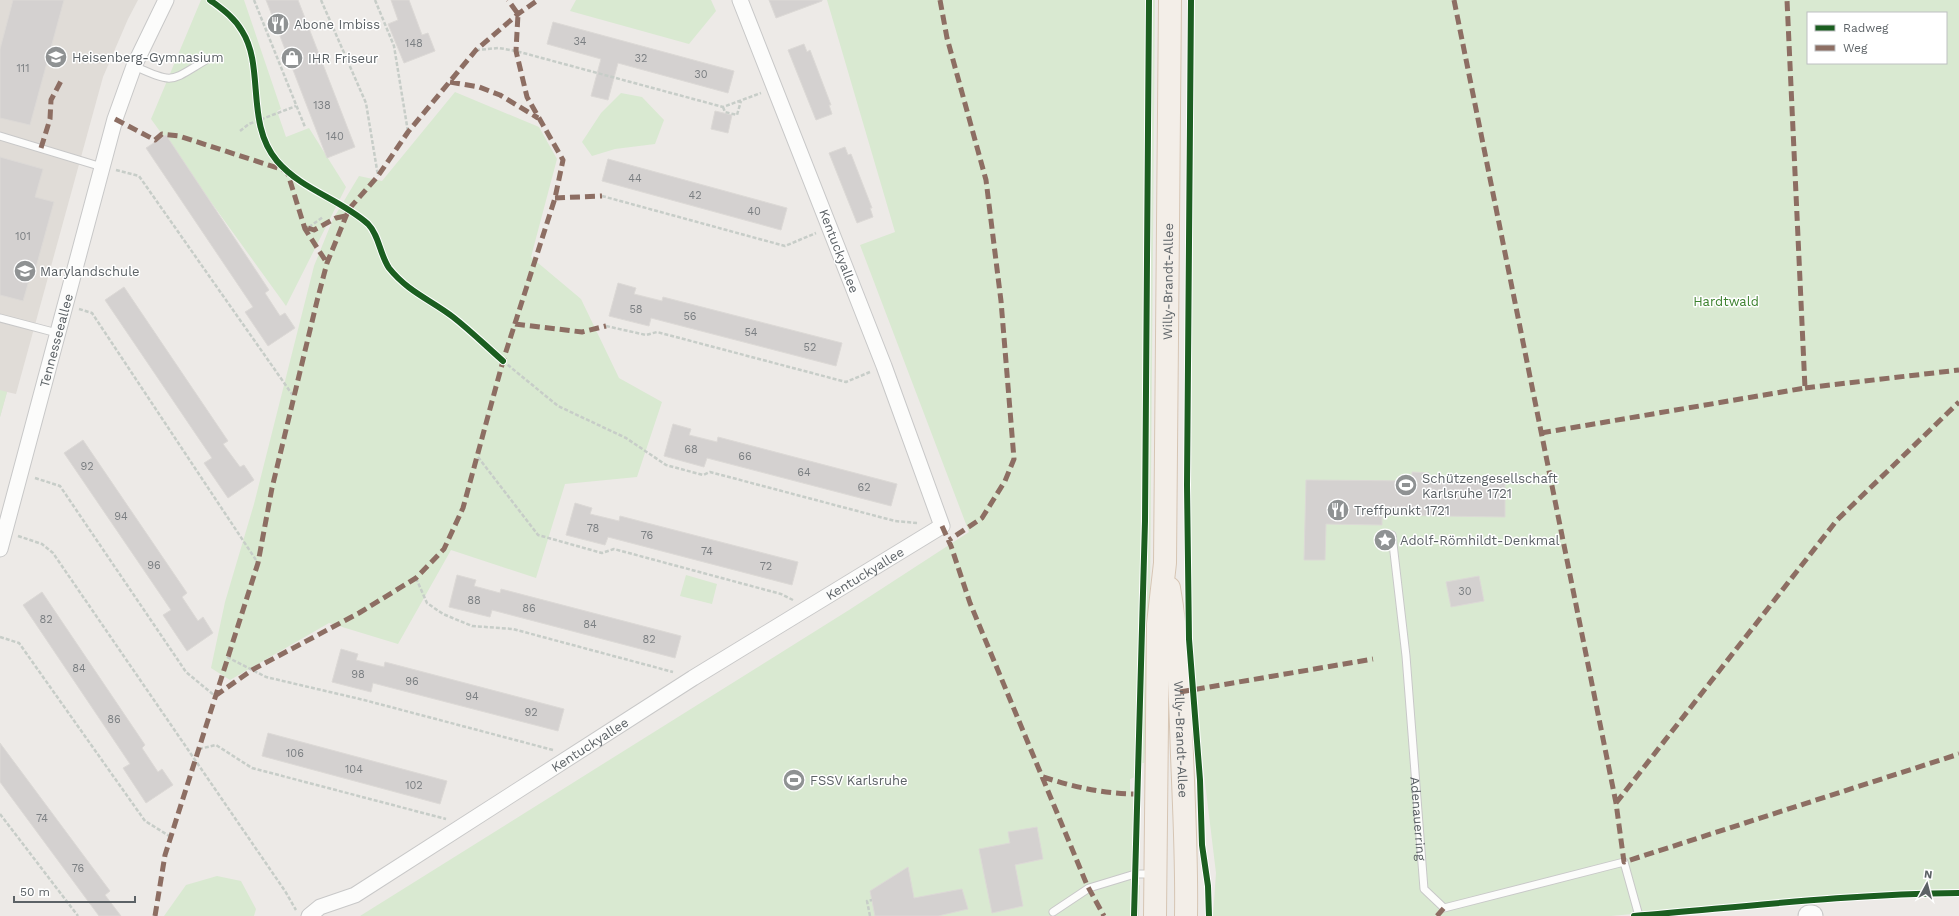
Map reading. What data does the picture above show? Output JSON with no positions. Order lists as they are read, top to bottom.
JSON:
{
  "streets": {
    "main road": ["Willy-Brandt-Allee"],
    "street": ["Kentuckyallee", "Tennesseeallee"],
    "lane": ["Adenauerring"]
  },
  "parks": ["Hardtwald"],
  "places": {
    "restaurant": ["Abone Imbiss", "Treffpunkt 1721"],
    "school or university": ["Heisenberg-Gymnasium", "Marylandschule"],
    "shop": ["IHR Friseur"],
    "sports": ["Schützengesellschaft Karlsruhe 1721", "FSSV Karlsruhe"],
    "place": ["Adolf-Römhildt-Denkmal"]
  },
  "house_numbers": [
    "34",
    "148",
    "32",
    "111",
    "30",
    "138",
    "140",
    "44",
    "42",
    "40",
    "101",
    "58",
    "56",
    "54",
    "52",
    "68",
    "66",
    "92",
    "64",
    "62",
    "94",
    "78",
    "76",
    "74",
    "96",
    "72",
    "30",
    "88",
    "86",
    "82",
    "84",
    "82",
    "84",
    "98",
    "96",
    "94",
    "92",
    "86",
    "106",
    "104",
    "102",
    "74",
    "76"
  ],
  "legend": ["Radweg", "Weg"],
  "scale_bar": "50 m",
  "north": "top"
}
